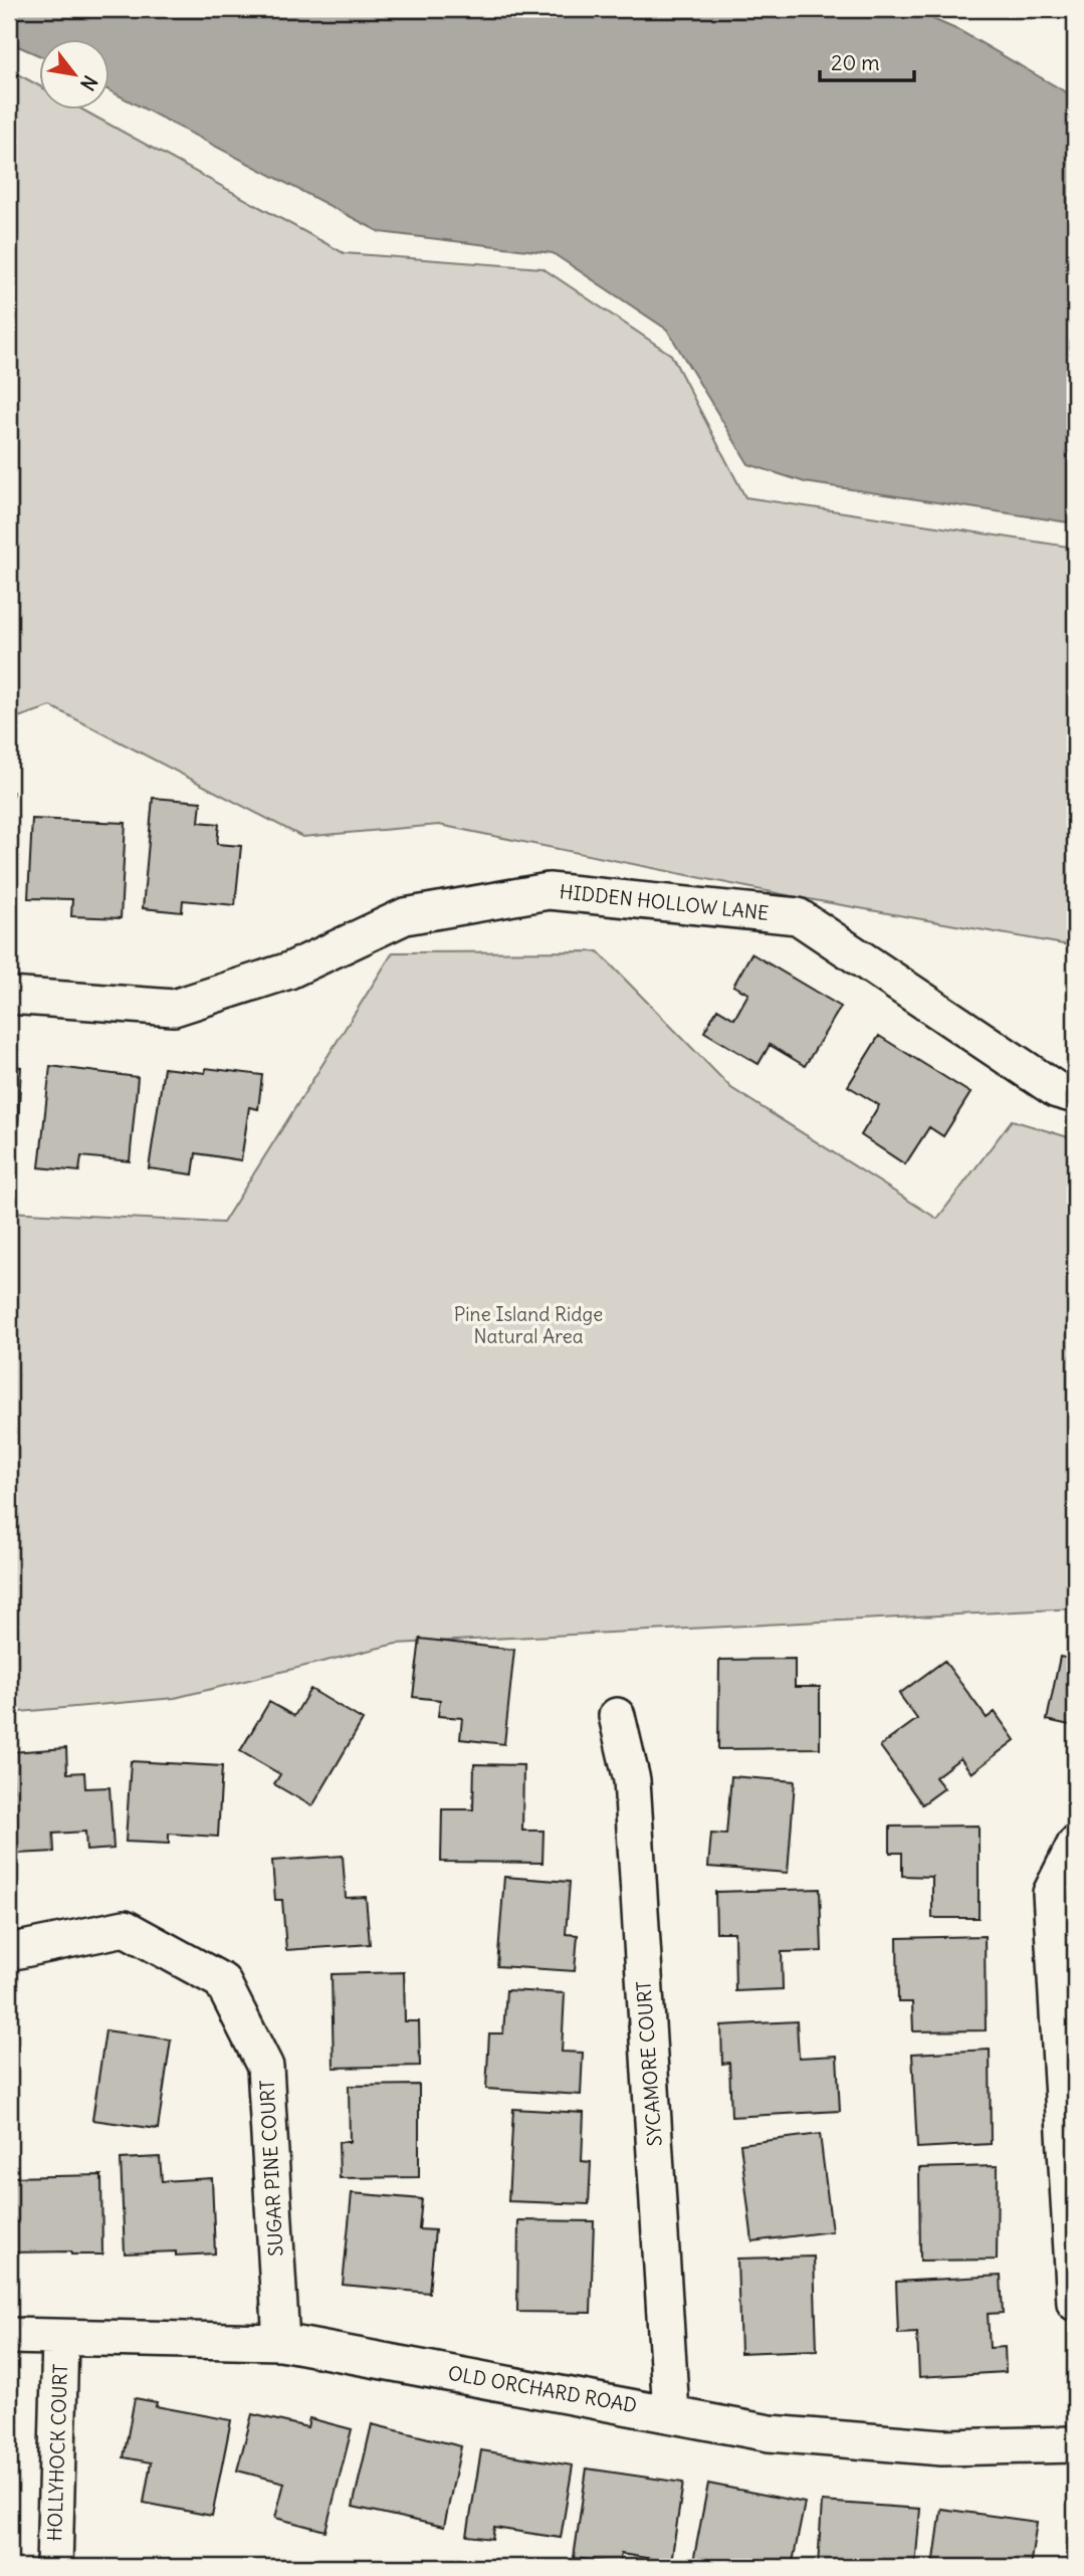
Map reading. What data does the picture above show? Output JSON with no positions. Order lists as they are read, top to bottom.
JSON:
{
  "streets": {
    "street": [
      "HIDDEN HOLLOW LANE",
      "SYCAMORE COURT",
      "SUGAR PINE COURT",
      "OLD ORCHARD ROAD",
      "HOLLYHOCK COURT"
    ]
  },
  "crossings": [
    ["SYCAMORE COURT", "OLD ORCHARD ROAD"],
    ["SUGAR PINE COURT", "OLD ORCHARD ROAD"],
    ["OLD ORCHARD ROAD", "HOLLYHOCK COURT"]
  ],
  "parks": ["Pine Island Ridge Natural Area"],
  "scale_bar": "20 m",
  "north": "bottom right"
}
